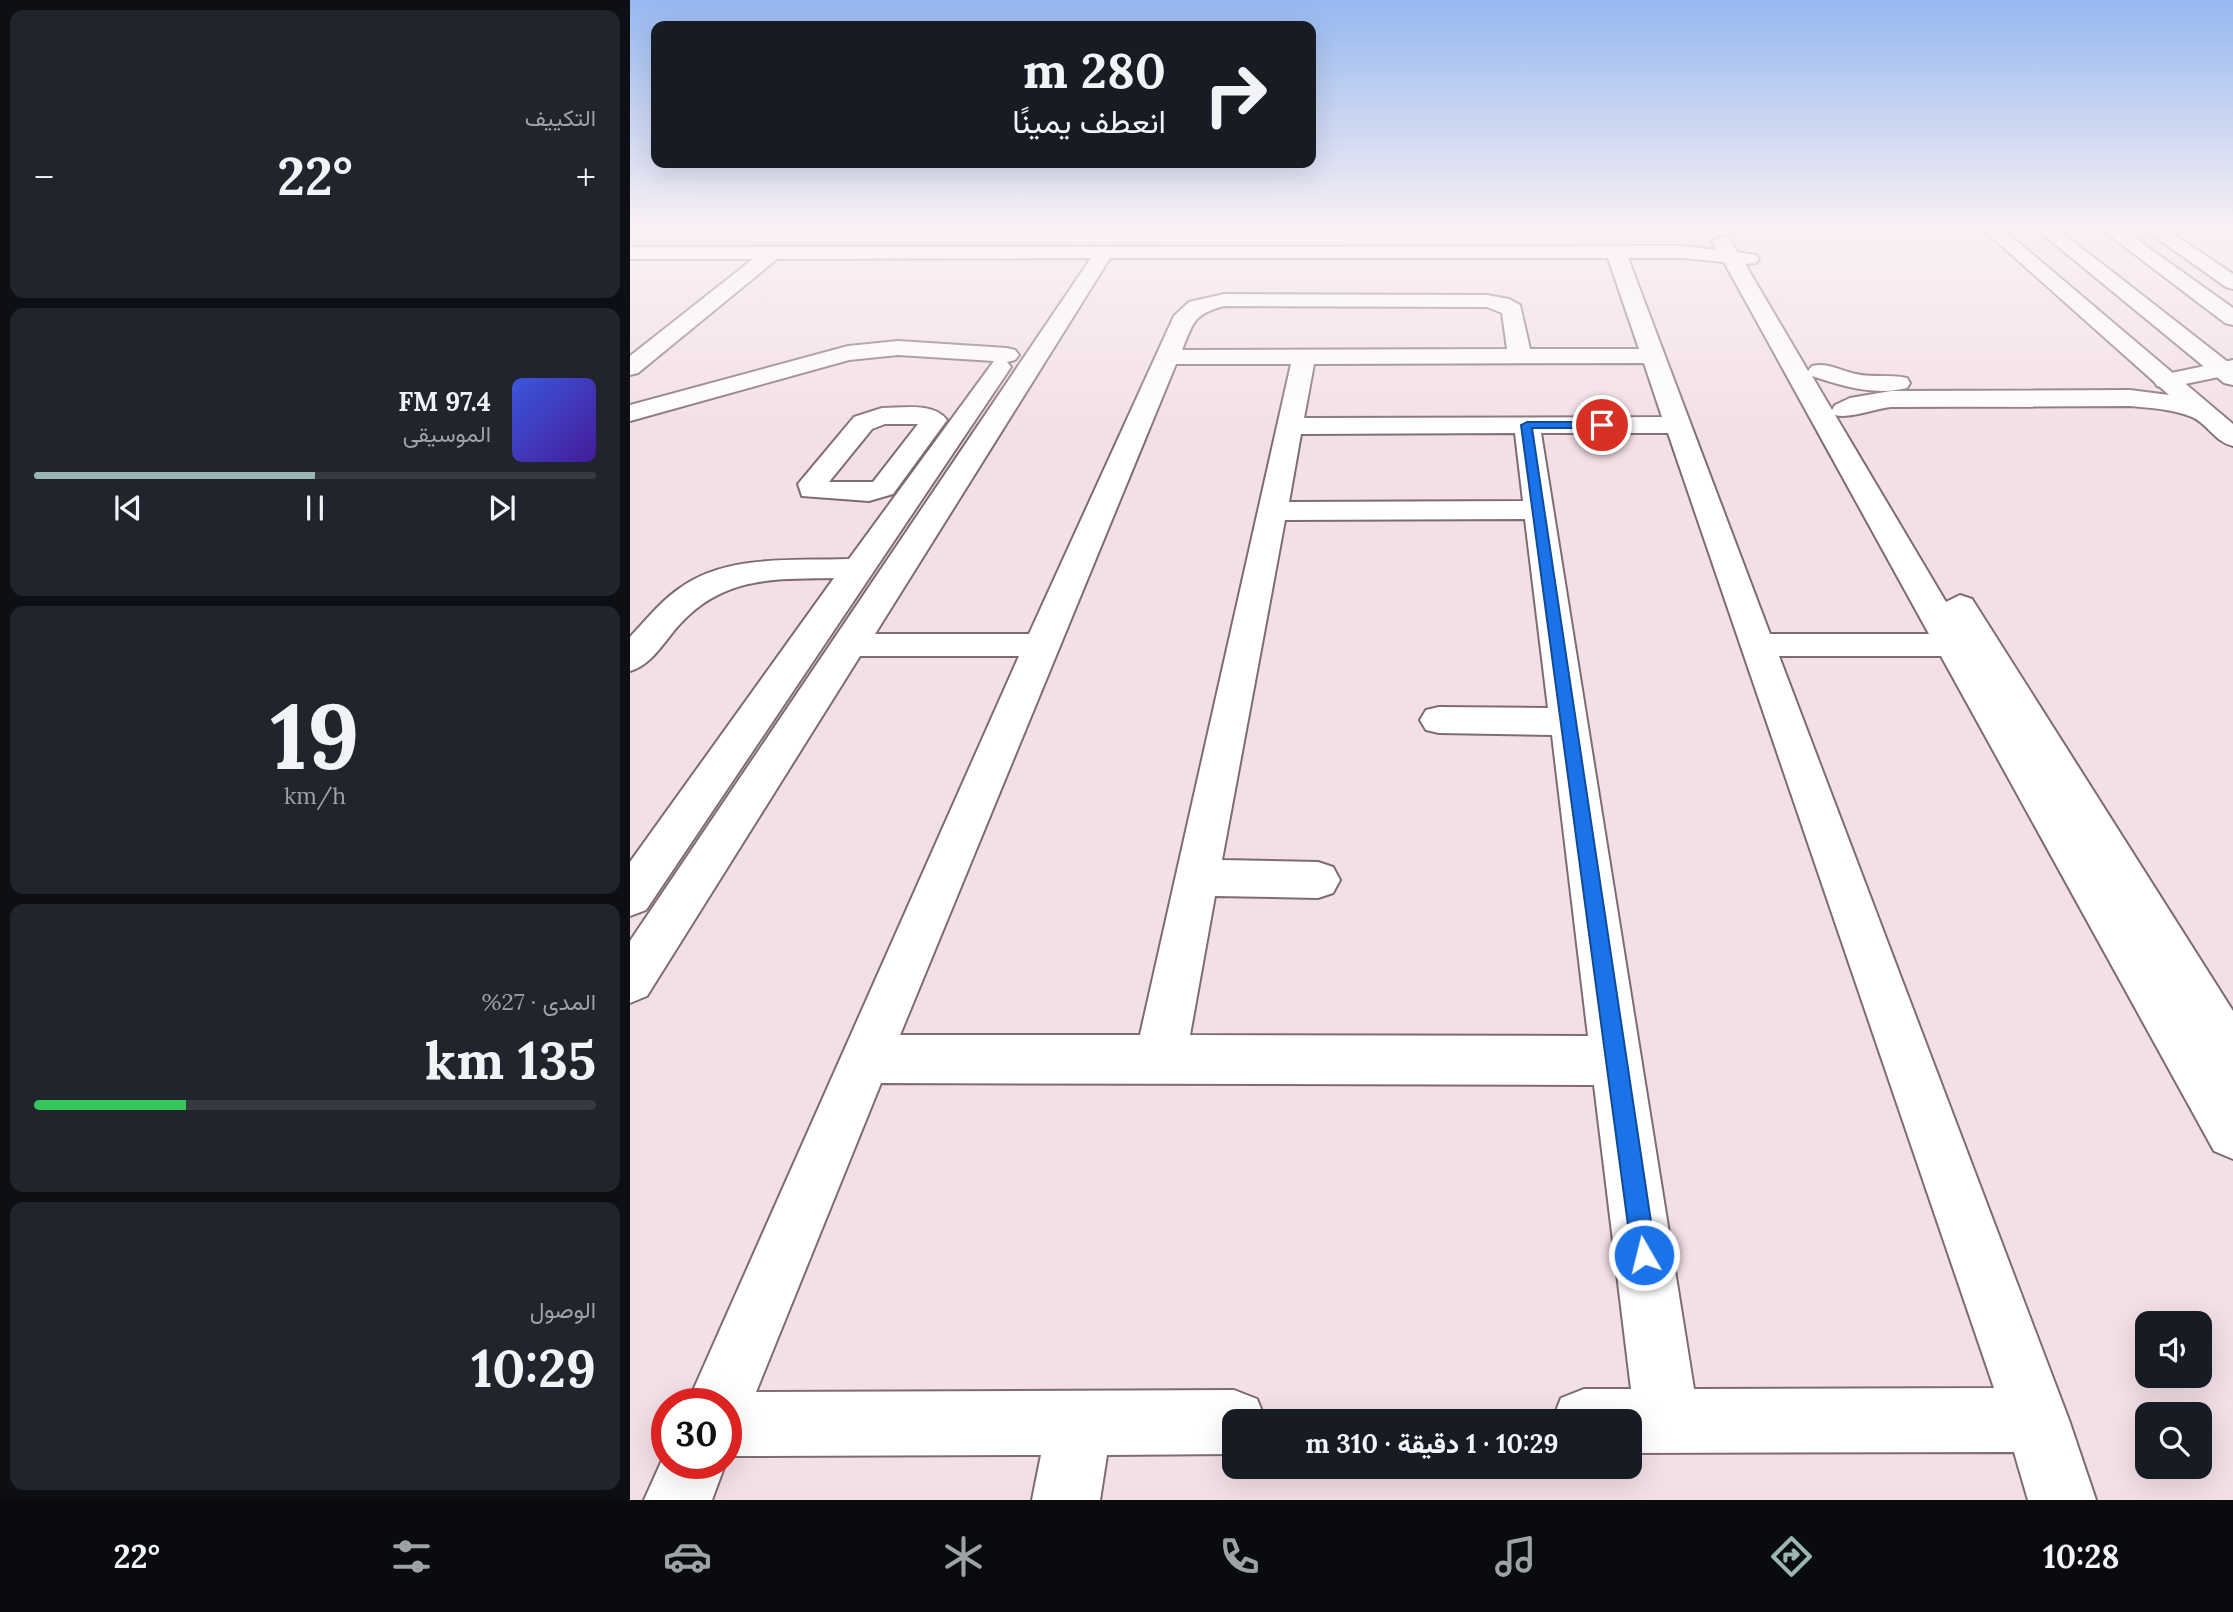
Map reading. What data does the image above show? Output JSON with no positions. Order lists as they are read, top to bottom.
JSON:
{
  "page": {
    "tile": [
      "التكييف",
      ["19", "km/h"],
      ["المدى · 27%", "135 km"],
      ["الوصول", "10:29"]
    ],
    "turn": ["280 m", "انعطف يمينًا"],
    "heat": ["−", "22°", "+"],
    "song": ["97.4 FM", "الموسيقى"],
    "limit": "30",
    "trip": "10:29 · 1 دقيقة · 310 m",
    "tabs": ["10:28", "22°"]
  }
}
